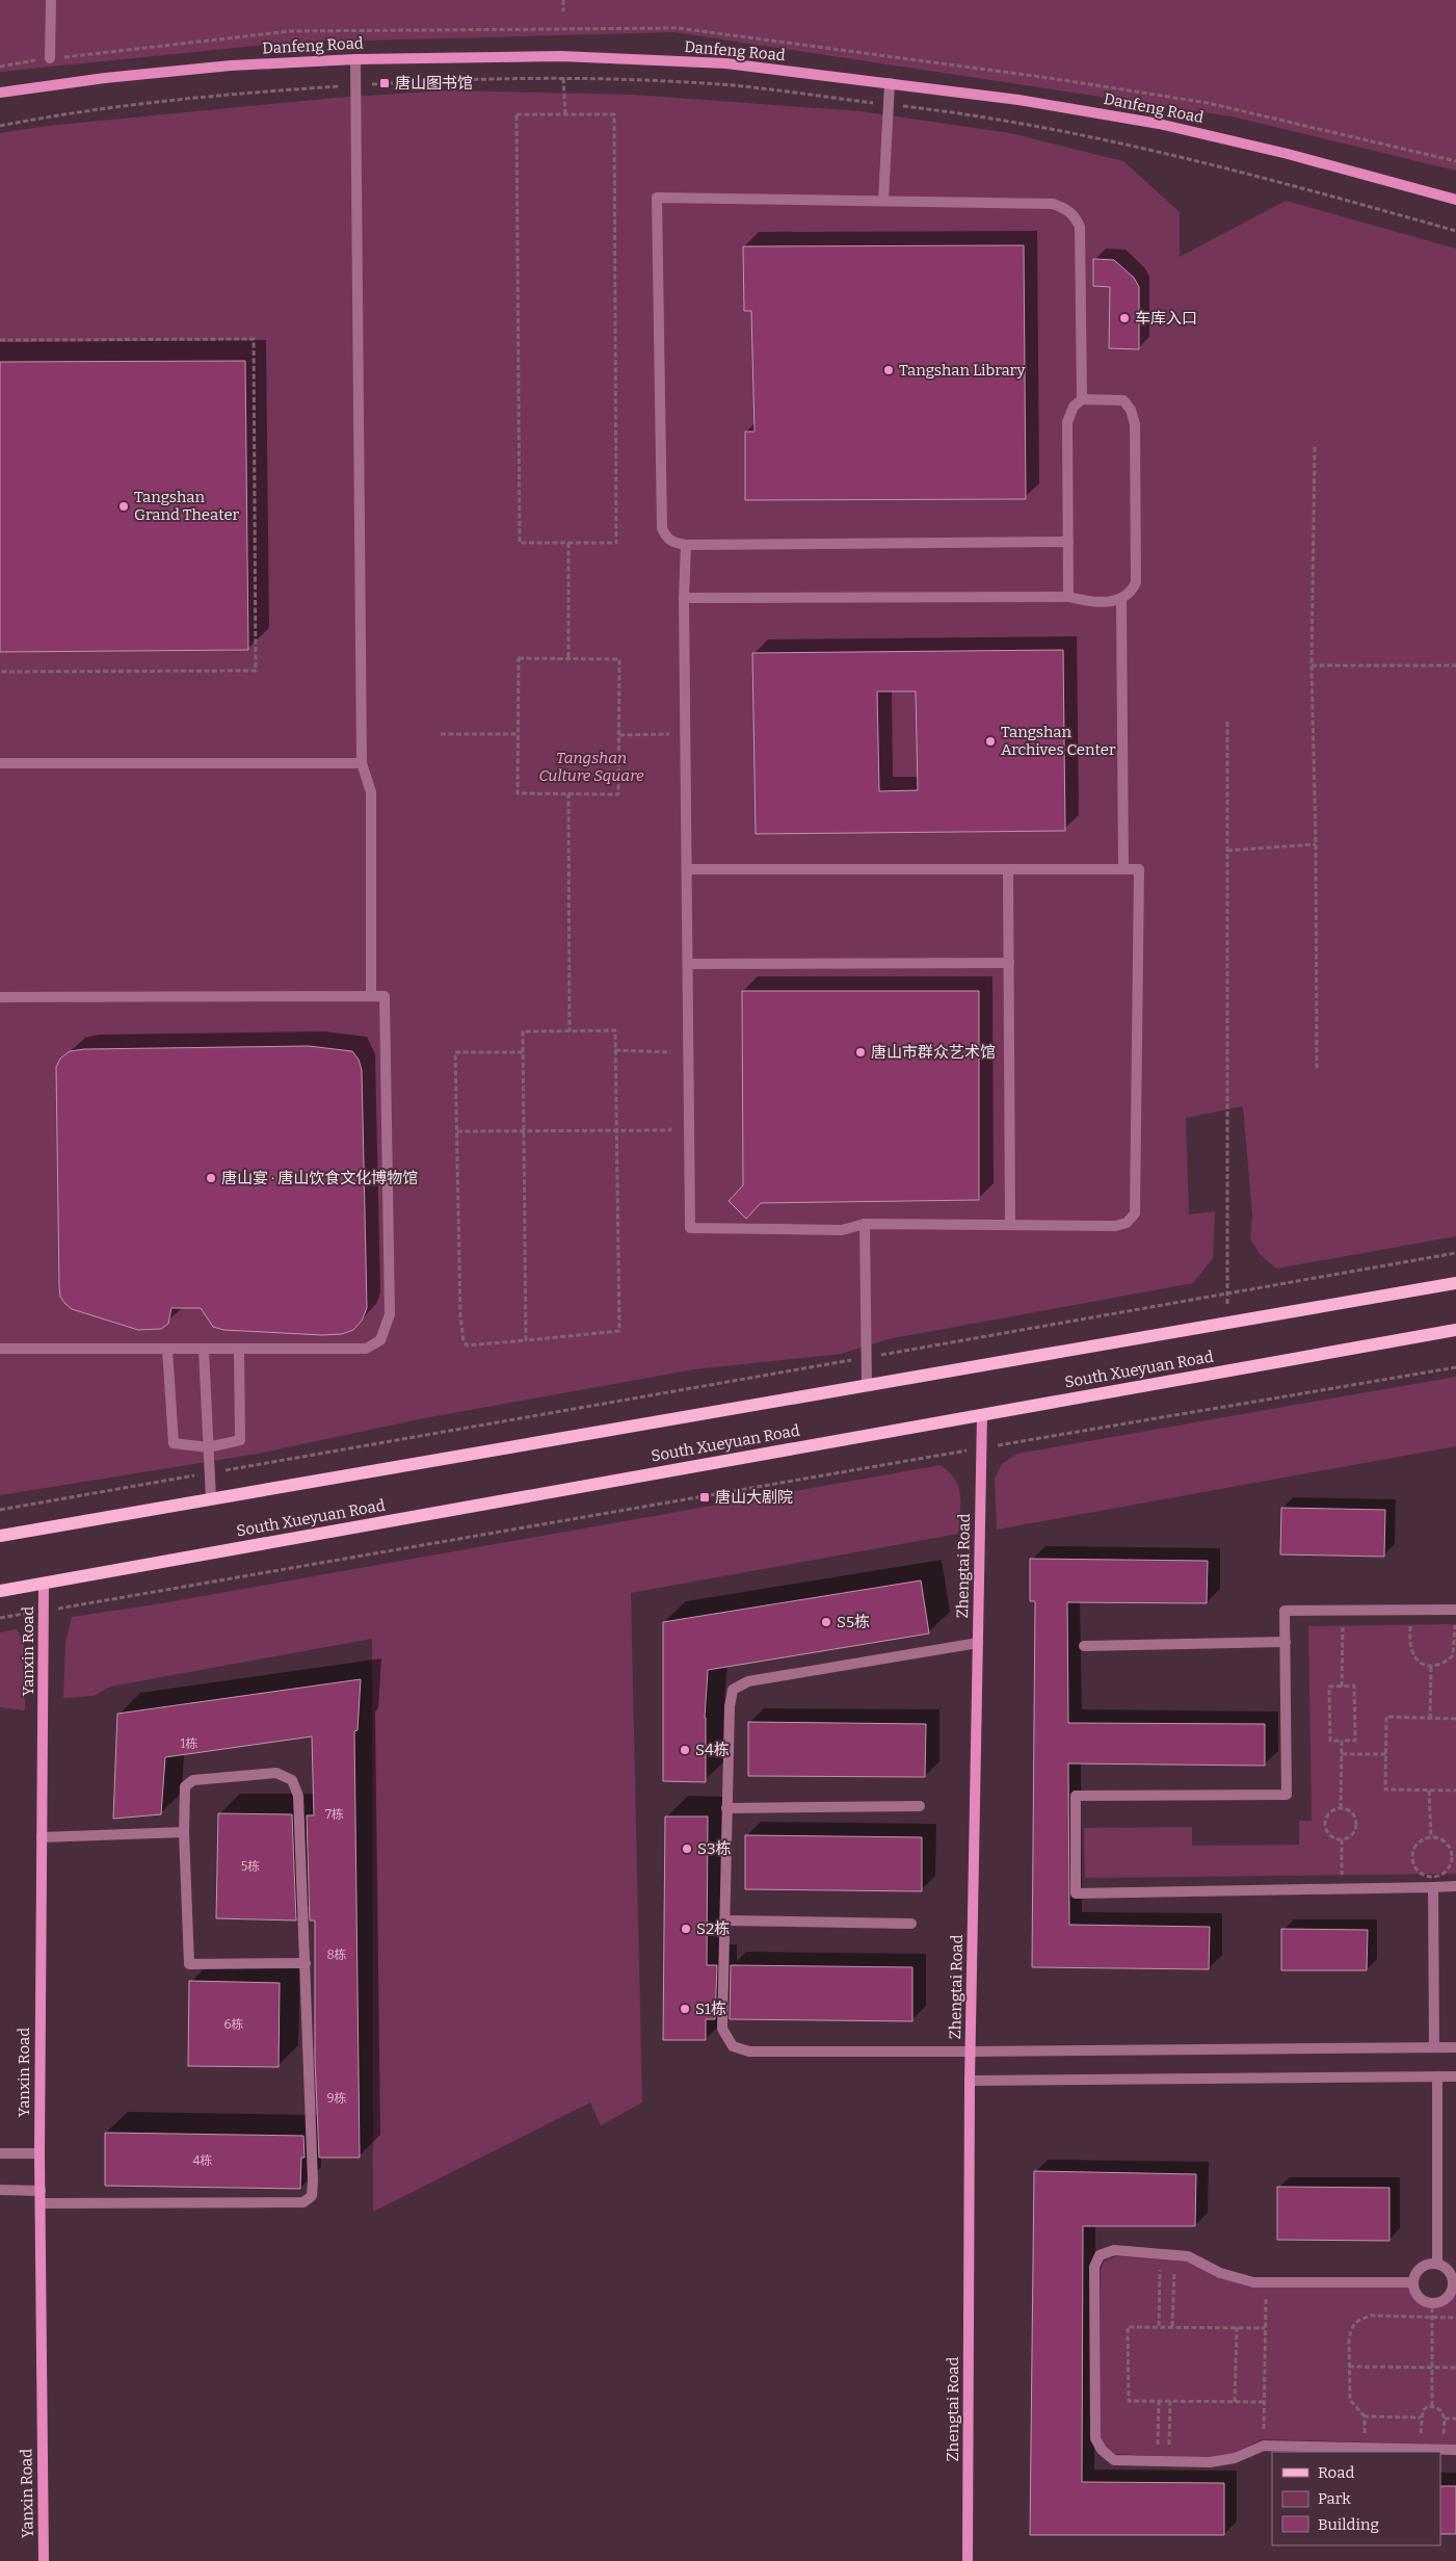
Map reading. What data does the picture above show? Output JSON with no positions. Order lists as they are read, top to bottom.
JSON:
{
  "streets": {
    "main road": ["South Xueyuan Road"],
    "street": ["Danfeng Road", "Zhengtai Road", "Yanxin Road"]
  },
  "crossings": [
    ["South Xueyuan Road", "Zhengtai Road"],
    ["South Xueyuan Road", "Yanxin Road"]
  ],
  "parks": ["Tangshan Culture Square"],
  "places": {
    "transit": ["唐山图书馆", "唐山大剧院"],
    "other": [
      "车库入口",
      "Tangshan Library",
      "Tangshan Grand Theater",
      "Tangshan Archives Center",
      "唐山市群众艺术馆",
      "唐山宴 · 唐山饮食文化博物馆",
      "S5栋",
      "S4栋",
      "S3栋",
      "S2栋",
      "S1栋"
    ]
  },
  "house_numbers": [
    "1栋",
    "7栋",
    "5栋",
    "8栋",
    "6栋",
    "9栋",
    "4栋"
  ],
  "legend": ["Road", "Park", "Building"]
}
